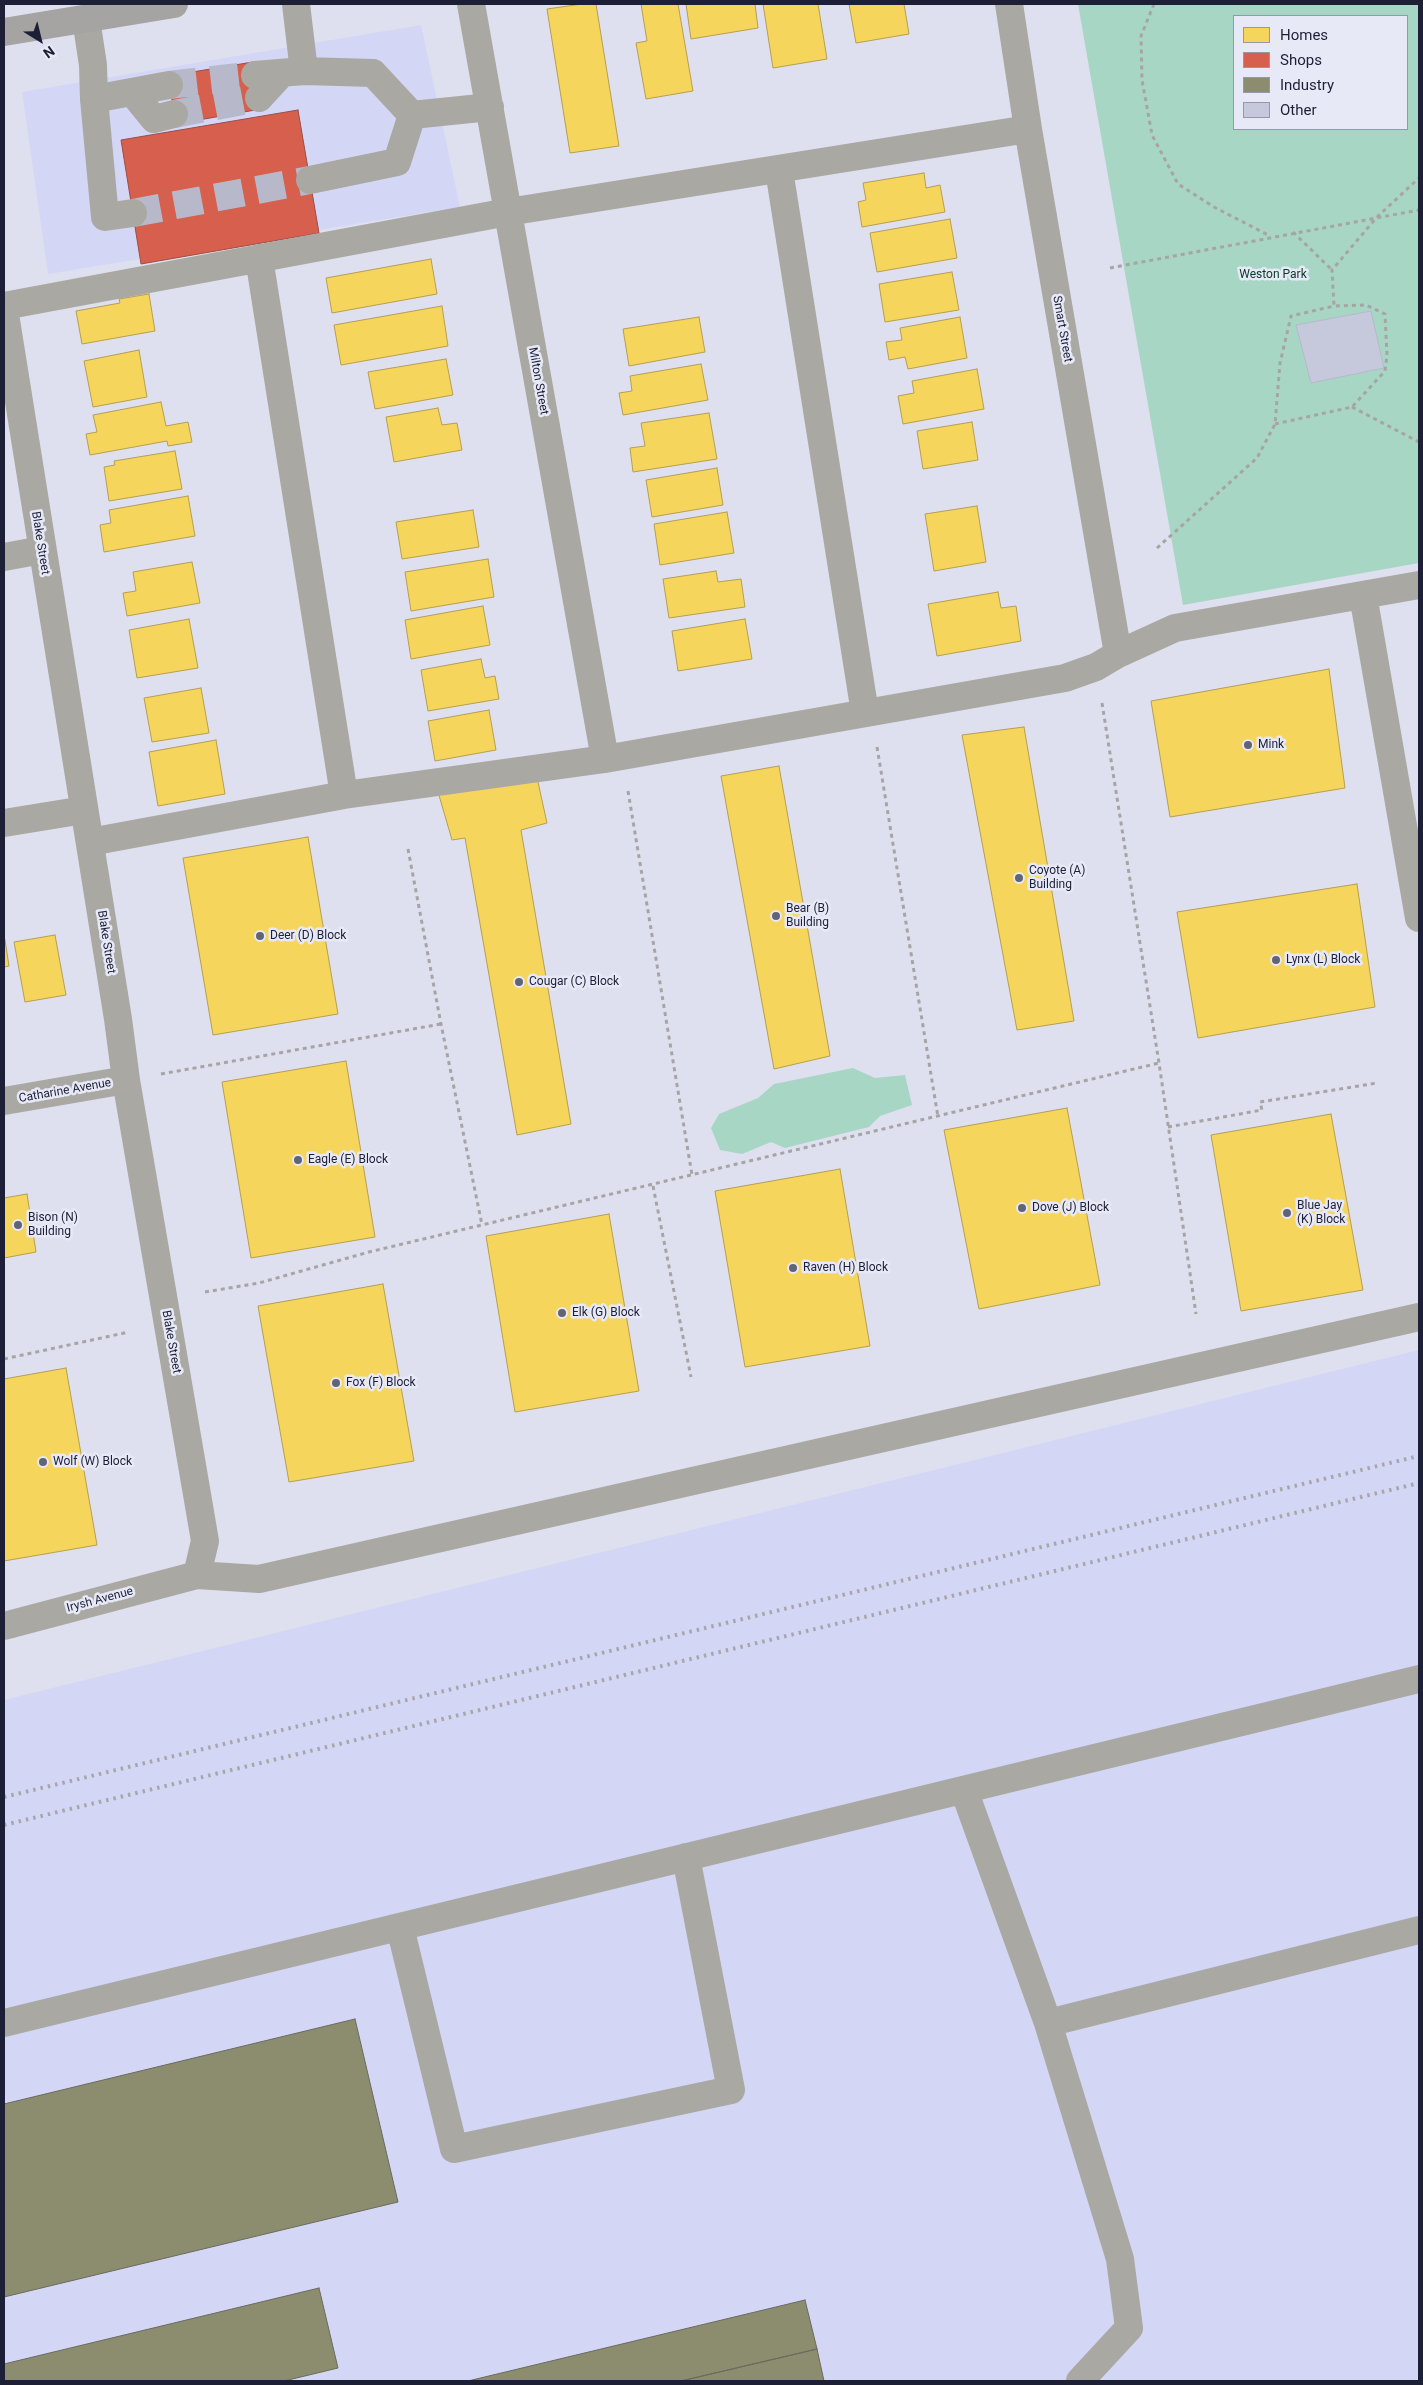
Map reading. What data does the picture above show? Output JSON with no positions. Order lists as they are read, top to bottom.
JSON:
{
  "streets": {
    "street": [
      "Smart Street",
      "Milton Street",
      "Blake Street",
      "Catharine Avenue",
      "Irysh Avenue"
    ]
  },
  "crossings": [
    ["Blake Street", "Catharine Avenue"],
    ["Blake Street", "Irysh Avenue"]
  ],
  "parks": ["Weston Park"],
  "places": [
    "Mink",
    "Coyote (A) Building",
    "Bear (B) Building",
    "Deer (D) Block",
    "Lynx (L) Block",
    "Cougar (C) Block",
    "Eagle (E) Block",
    "Dove (J) Block",
    "Blue Jay (K) Block",
    "Bison (N) Building",
    "Raven (H) Block",
    "Elk (G) Block",
    "Fox (F) Block",
    "Wolf (W) Block"
  ],
  "legend": [
    "Homes",
    "Shops",
    "Industry",
    "Other"
  ],
  "north": "bottom right"
}
